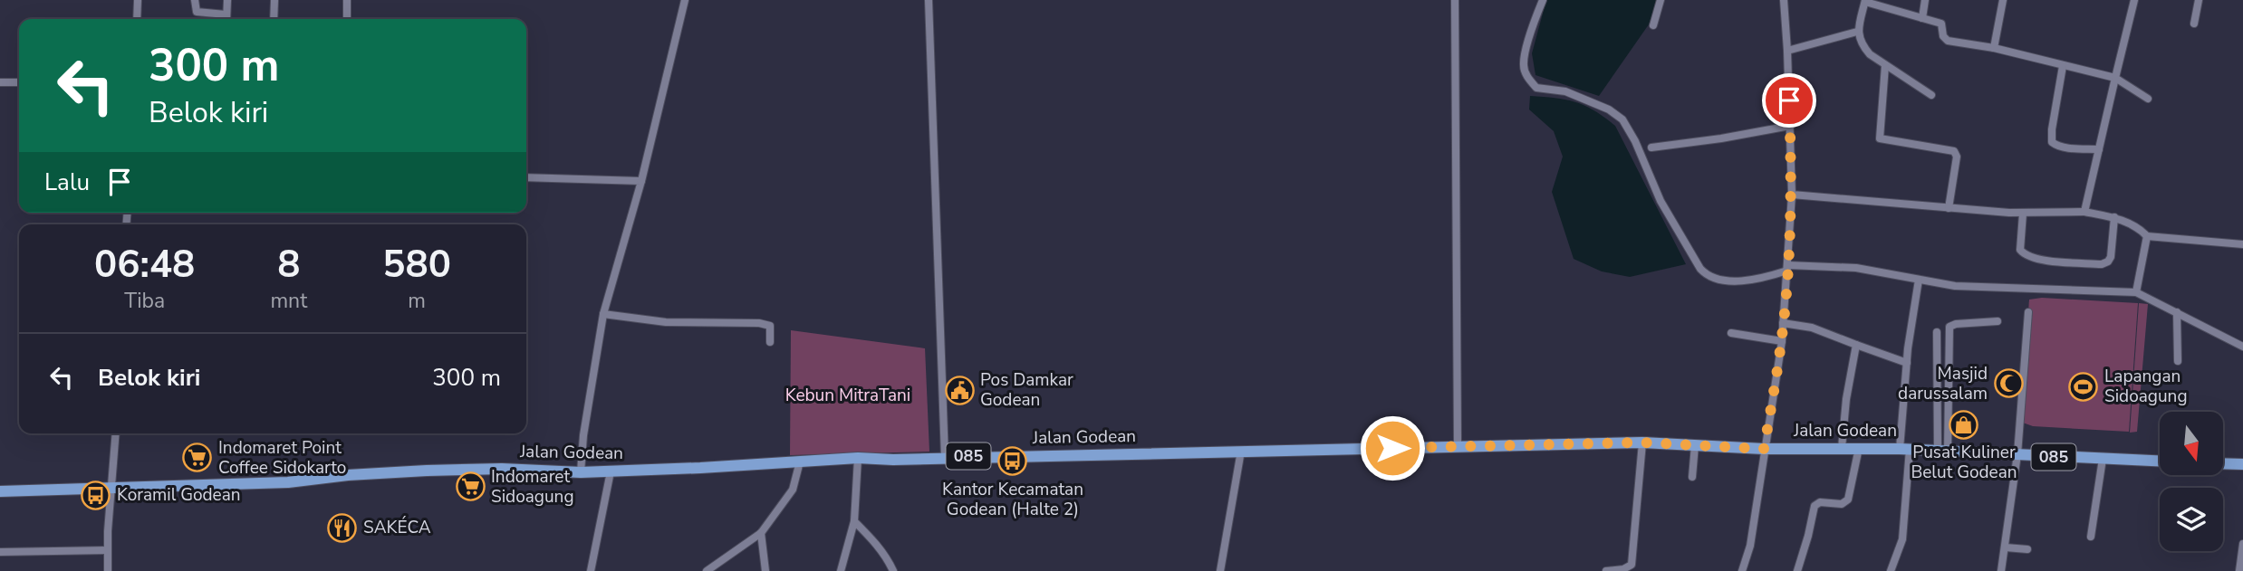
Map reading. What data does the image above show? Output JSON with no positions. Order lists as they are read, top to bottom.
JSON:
{
  "streets": {
    "main road": ["Jalan Godean", "085"]
  },
  "parks": ["Kebun MitraTani"],
  "places": {
    "mosque": ["Masjid darussalam"],
    "sports": ["Lapangan Sidoagung"],
    "public building": ["Pos Damkar Godean"],
    "shop": ["Pusat Kuliner Belut Godean"],
    "supermarket": ["Indomaret Point Coffee Sidokarto", "Indomaret Sidoagung"],
    "bus stop": ["Kantor Kecamatan Godean (Halte 2)", "Koramil Godean"],
    "restaurant": ["SAKÉCA"]
  },
  "north": "bottom",
  "page": {
    "turn": ["300 m", "Belok kiri"],
    "then": "Lalu",
    "eta": [
      "06:48",
      "Tiba",
      "8",
      "mnt",
      "580",
      "m"
    ],
    "list": [
      {
        "name": "Belok kiri",
        "value": "300 m"
      }
    ]
  }
}
